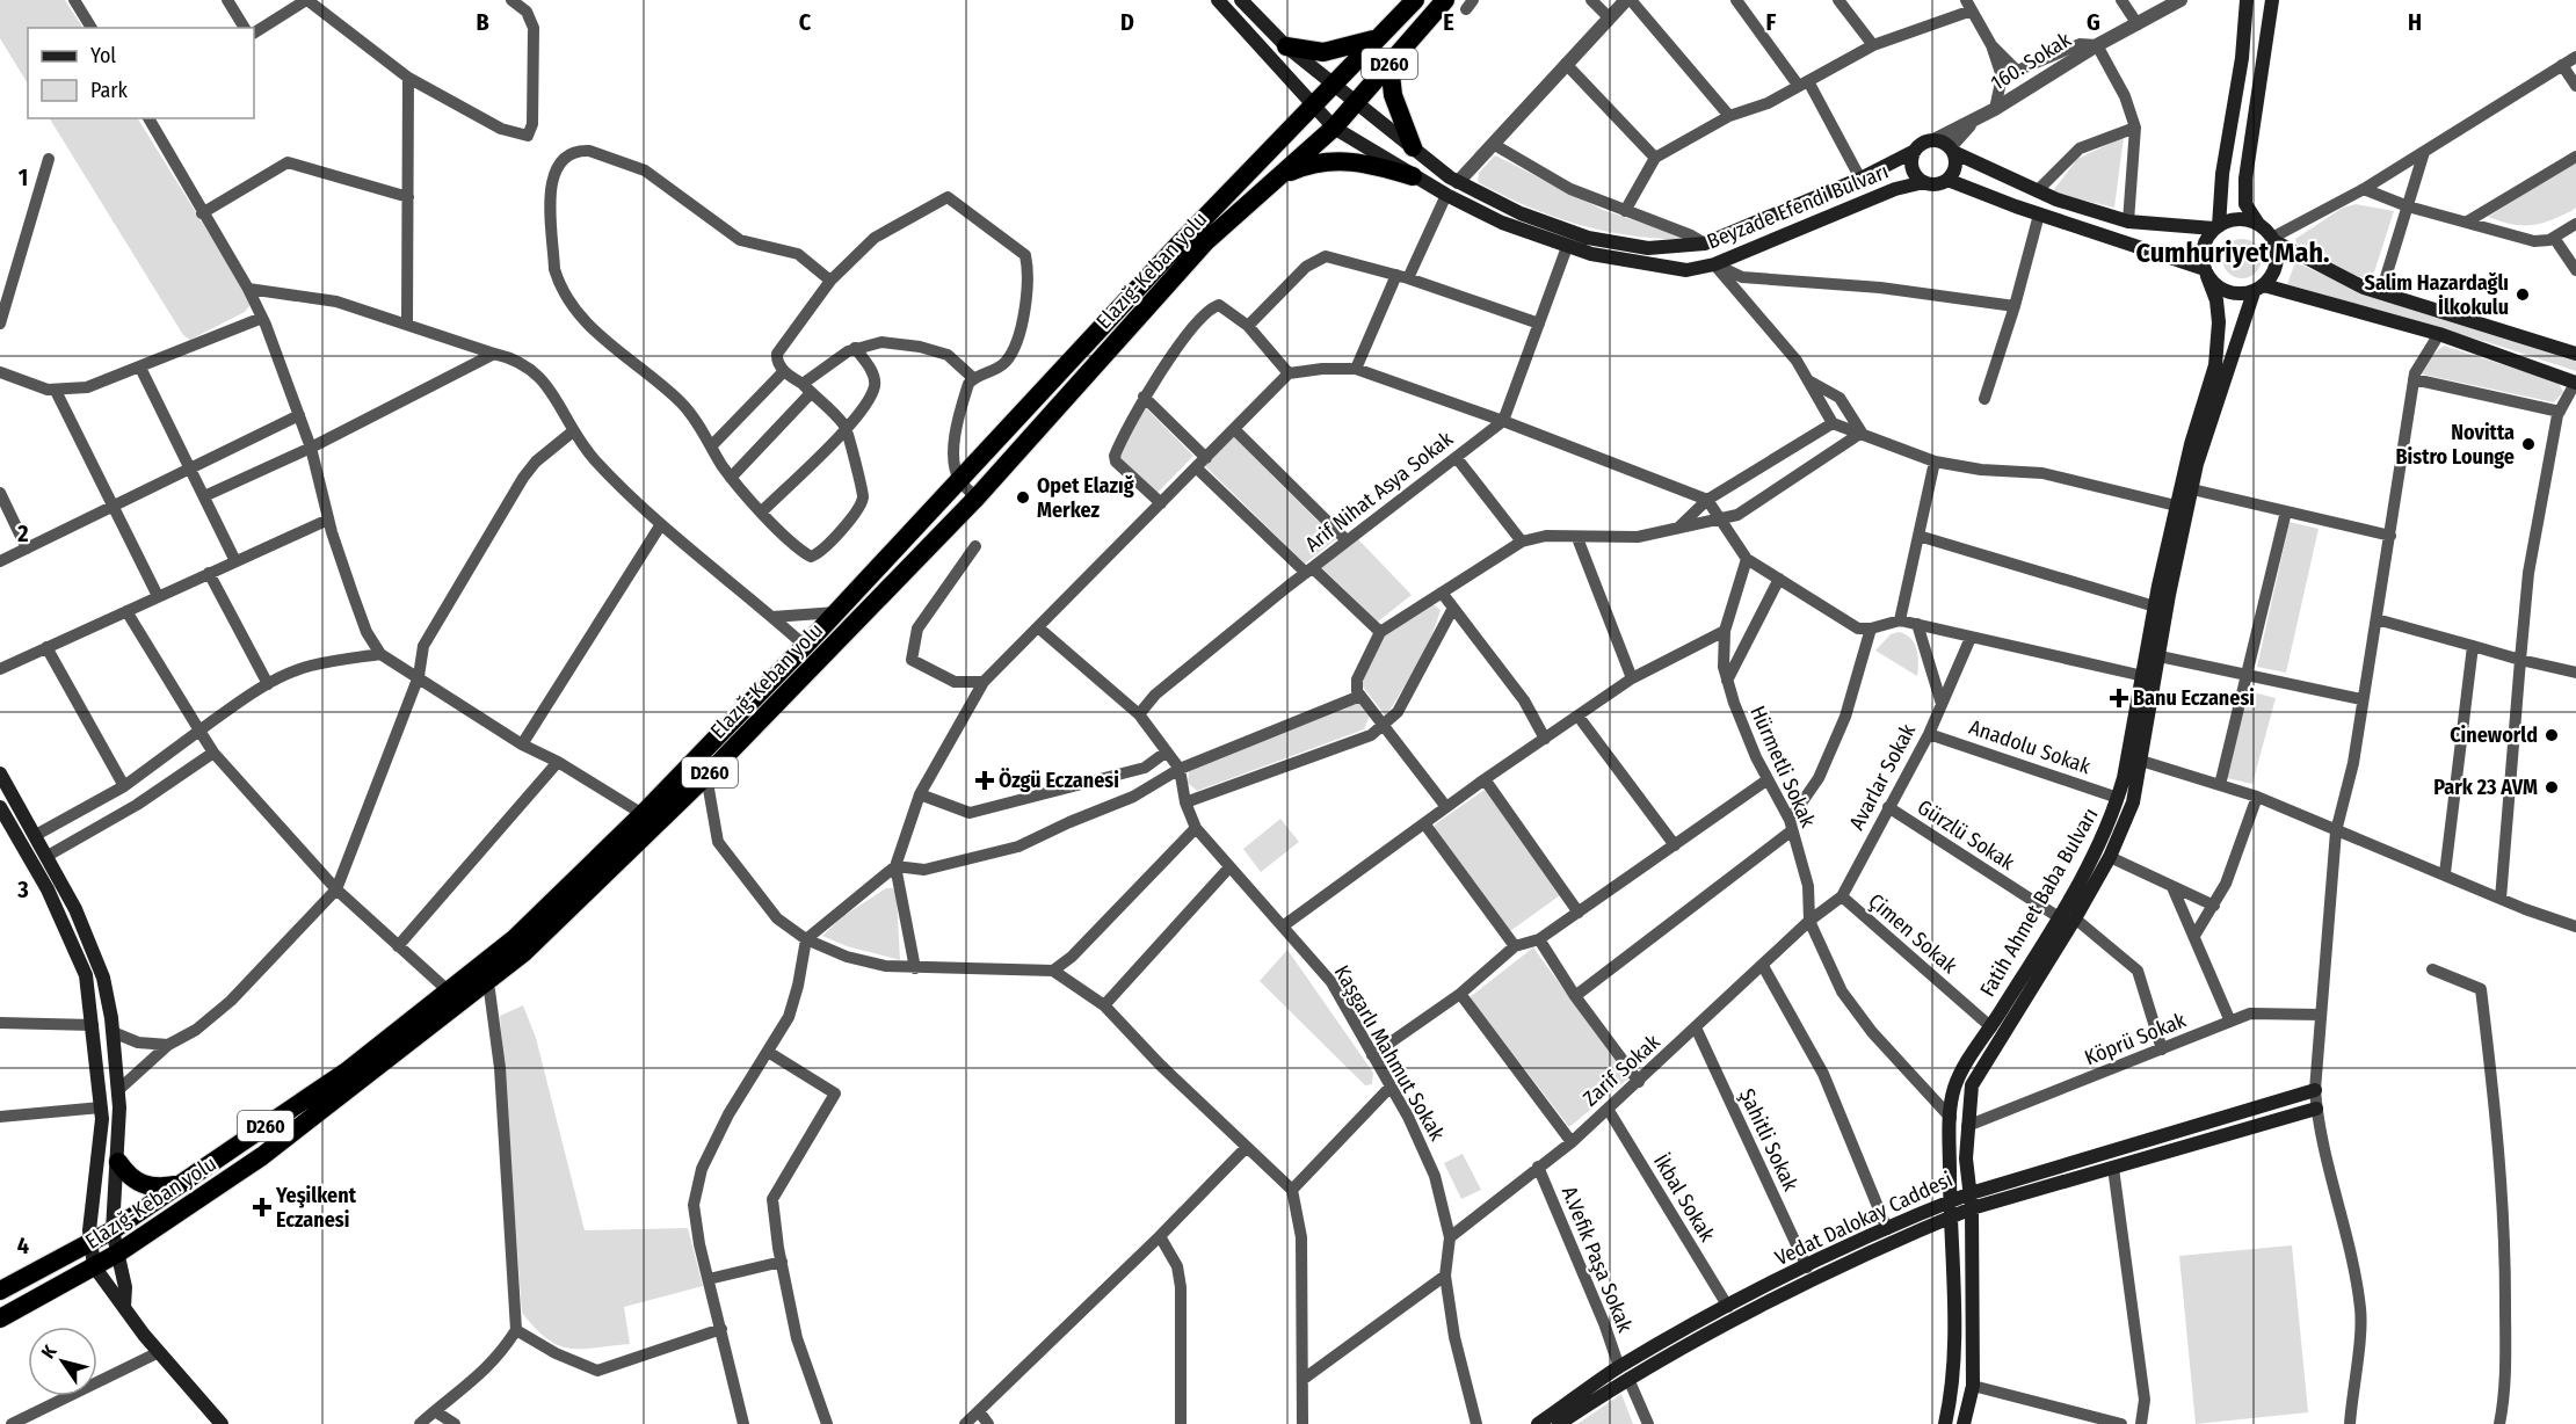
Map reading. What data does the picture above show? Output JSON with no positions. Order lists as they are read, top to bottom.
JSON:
{
  "streets": {
    "highway": ["D260", "Elazığ-Keban yolu"],
    "main road": ["Beyzade Efendi Bulvarı", "Fatih Ahmet Baba Bulvarı", "Vedat Dalokay Caddesi"],
    "street": [
      "160. Sokak",
      "Arif Nihat Asya Sokak",
      "Anadolu Sokak",
      "Hürmetli Sokak",
      "Avarlar Sokak",
      "Gürzlü Sokak",
      "Çimen Sokak",
      "Köprü Sokak",
      "Kaşgarlı Mahmut Sokak",
      "Zarif Sokak",
      "Şahitli Sokak",
      "İkbal Sokak",
      "A.Vefik Paşa Sokak"
    ]
  },
  "crossings": [
    ["160. Sokak", "Beyzade Efendi Bulvarı"],
    ["Beyzade Efendi Bulvarı", "Elazığ-Keban yolu"],
    ["Arif Nihat Asya Sokak", "Kaşgarlı Mahmut Sokak"],
    ["Anadolu Sokak", "Avarlar Sokak"],
    ["Anadolu Sokak", "Fatih Ahmet Baba Bulvarı"],
    ["Hürmetli Sokak", "Avarlar Sokak"],
    ["Hürmetli Sokak", "Fatih Ahmet Baba Bulvarı"],
    ["Hürmetli Sokak", "Zarif Sokak"],
    ["Avarlar Sokak", "Gürzlü Sokak"],
    ["Avarlar Sokak", "Çimen Sokak"],
    ["Avarlar Sokak", "Zarif Sokak"],
    ["Gürzlü Sokak", "Fatih Ahmet Baba Bulvarı"],
    ["Fatih Ahmet Baba Bulvarı", "Çimen Sokak"],
    ["Fatih Ahmet Baba Bulvarı", "Köprü Sokak"],
    ["Fatih Ahmet Baba Bulvarı", "Vedat Dalokay Caddesi"],
    ["Kaşgarlı Mahmut Sokak", "Zarif Sokak"],
    ["Zarif Sokak", "Şahitli Sokak"],
    ["Zarif Sokak", "İkbal Sokak"],
    ["Zarif Sokak", "A.Vefik Paşa Sokak"],
    ["Şahitli Sokak", "Vedat Dalokay Caddesi"],
    ["İkbal Sokak", "Vedat Dalokay Caddesi"],
    ["Vedat Dalokay Caddesi", "A.Vefik Paşa Sokak"]
  ],
  "districts": ["Cumhuriyet Mah."],
  "places": {
    "other": [
      "Salim Hazardağlı İlkokulu",
      "Novitta Bistro Lounge",
      "Opet Elazığ Merkez",
      "Cineworld",
      "Park 23 AVM"
    ],
    "health": ["Banu Eczanesi", "Özgü Eczanesi", "Yeşilkent Eczanesi"]
  },
  "legend": ["Yol", "Park"],
  "north": "top left",
  "grid": {
    "columns": [
      "B",
      "C",
      "D",
      "E",
      "F",
      "G",
      "H"
    ],
    "rows": [
      "1",
      "2",
      "3",
      "4"
    ]
  }
}
